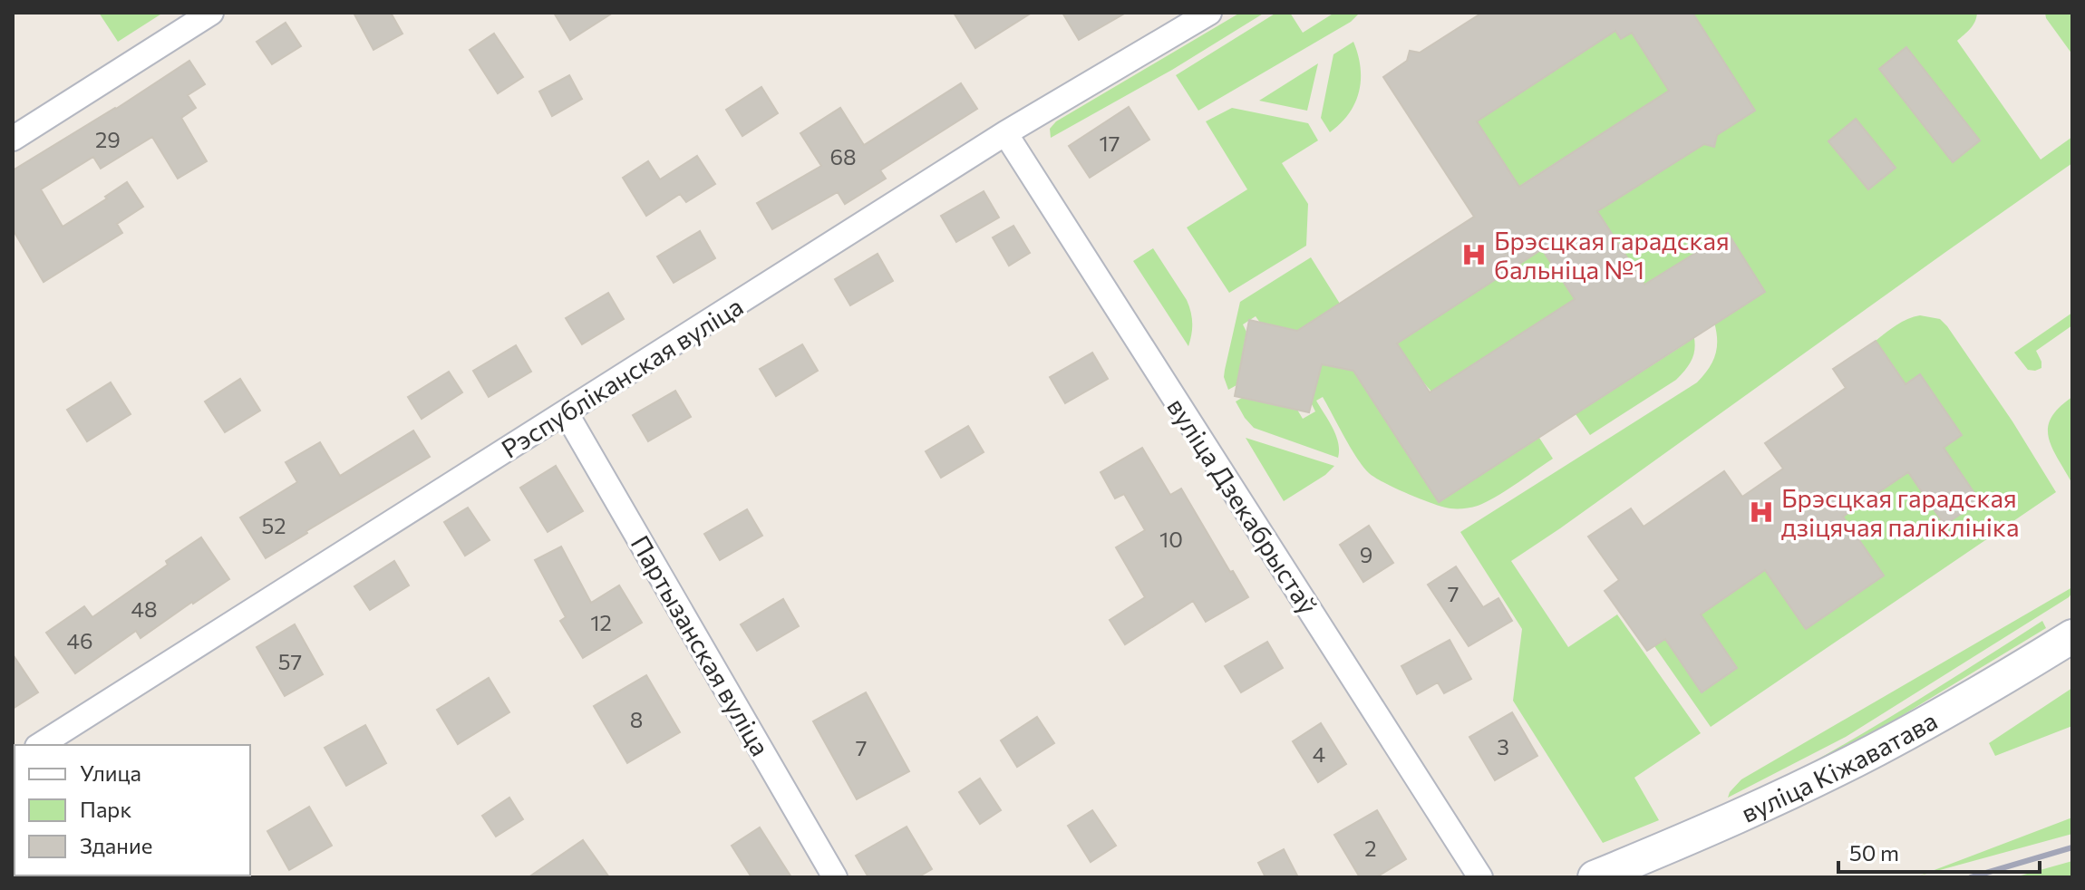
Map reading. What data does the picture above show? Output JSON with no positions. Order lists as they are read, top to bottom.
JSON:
{
  "streets": {
    "main road": ["вуліца Кіжаватава"],
    "street": ["Рэспубліканская вуліца", "вуліца Дзекабрыстаў", "Партызанская вуліца"]
  },
  "crossings": [
    ["Рэспубліканская вуліца", "вуліца Дзекабрыстаў"],
    ["Рэспубліканская вуліца", "Партызанская вуліца"]
  ],
  "places": {
    "hospital": ["Брэсцкая гарадская бальніца №1", "Брэсцкая гарадская дзіцячая паліклініка"]
  },
  "house_numbers": [
    "29",
    "17",
    "68",
    "52",
    "10",
    "9",
    "7",
    "48",
    "12",
    "46",
    "57",
    "8",
    "3",
    "7",
    "4",
    "2"
  ],
  "legend": ["Улица", "Парк", "Здание"],
  "scale_bar": "50 m"
}
